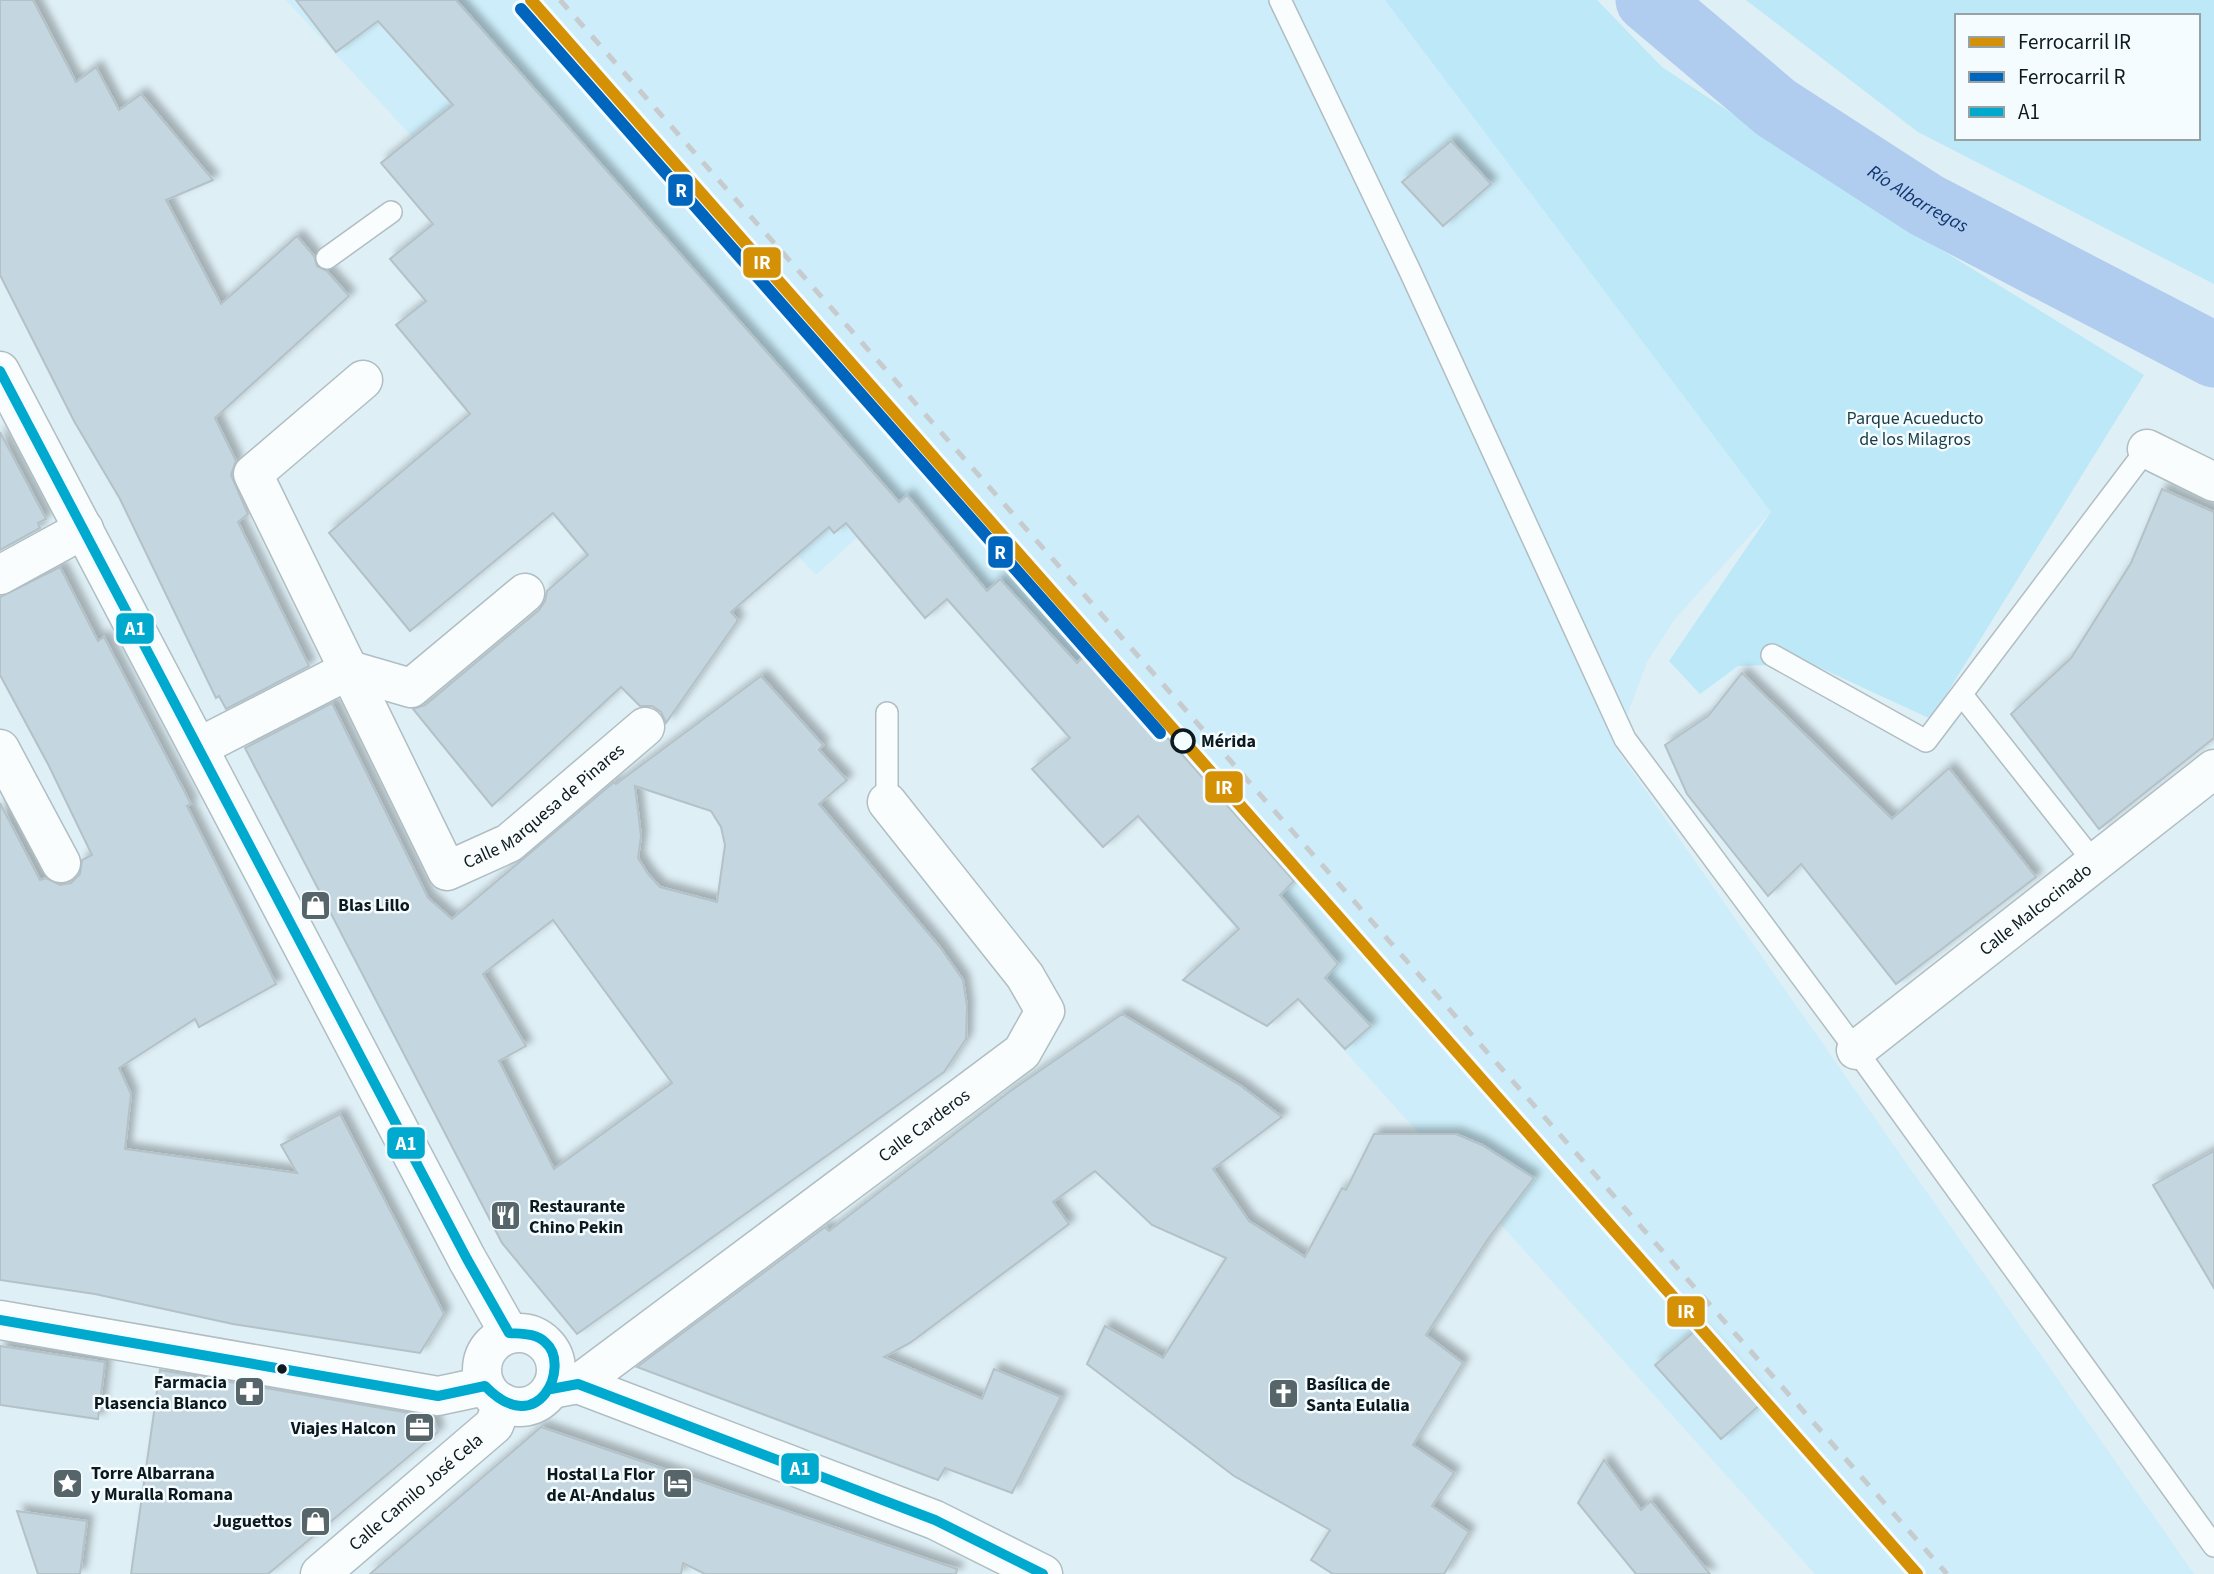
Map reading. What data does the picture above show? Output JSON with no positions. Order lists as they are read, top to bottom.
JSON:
{
  "streets": {
    "street": [
      "Calle Marquesa de Pinares",
      "Calle Malcocinado",
      "Calle Carderos",
      "Calle Camilo José Cela"
    ]
  },
  "crossings": [
    ["Calle Carderos", "Calle Camilo José Cela"]
  ],
  "water": ["Río Albarregas"],
  "parks": ["Parque Acueducto de los Milagros"],
  "places": {
    "other": ["Mérida"],
    "shop": ["Blas Lillo", "Juguettos"],
    "restaurant": ["Restaurante Chino Pekin"],
    "pharmacy": ["Farmacia Plasencia Blanco"],
    "church": ["Basílica de Santa Eulalia"],
    "office": ["Viajes Halcon"],
    "place": ["Torre Albarrana y Muralla Romana"],
    "hotel": ["Hostal La Flor de Al-Andalus"]
  },
  "lines": ["rail line IR", "rail line R", "transit line A1"],
  "legend": ["Ferrocarril IR", "Ferrocarril R", "A1"]
}
